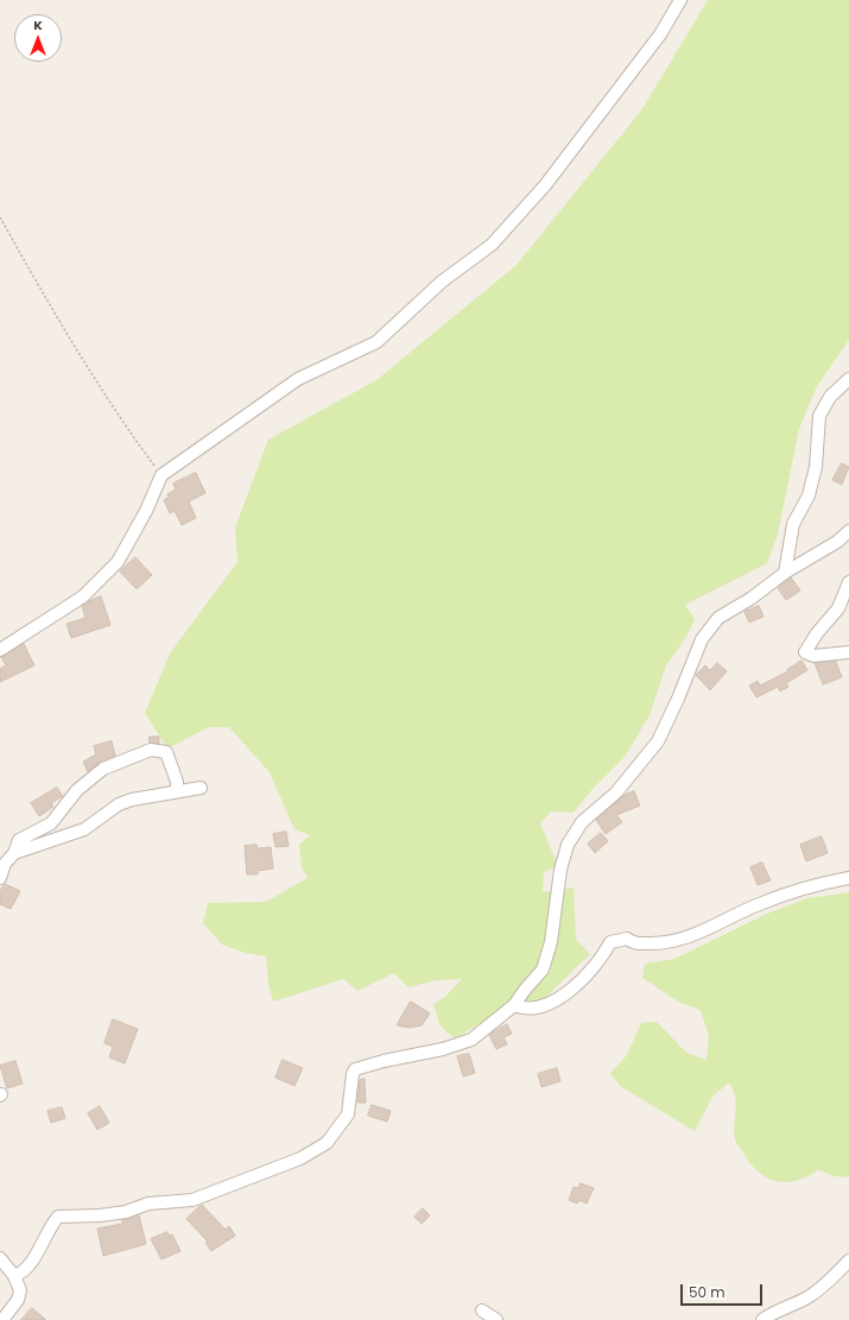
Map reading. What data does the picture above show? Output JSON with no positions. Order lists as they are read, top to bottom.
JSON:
{
  "scale_bar": "50 m",
  "north": "top"
}
